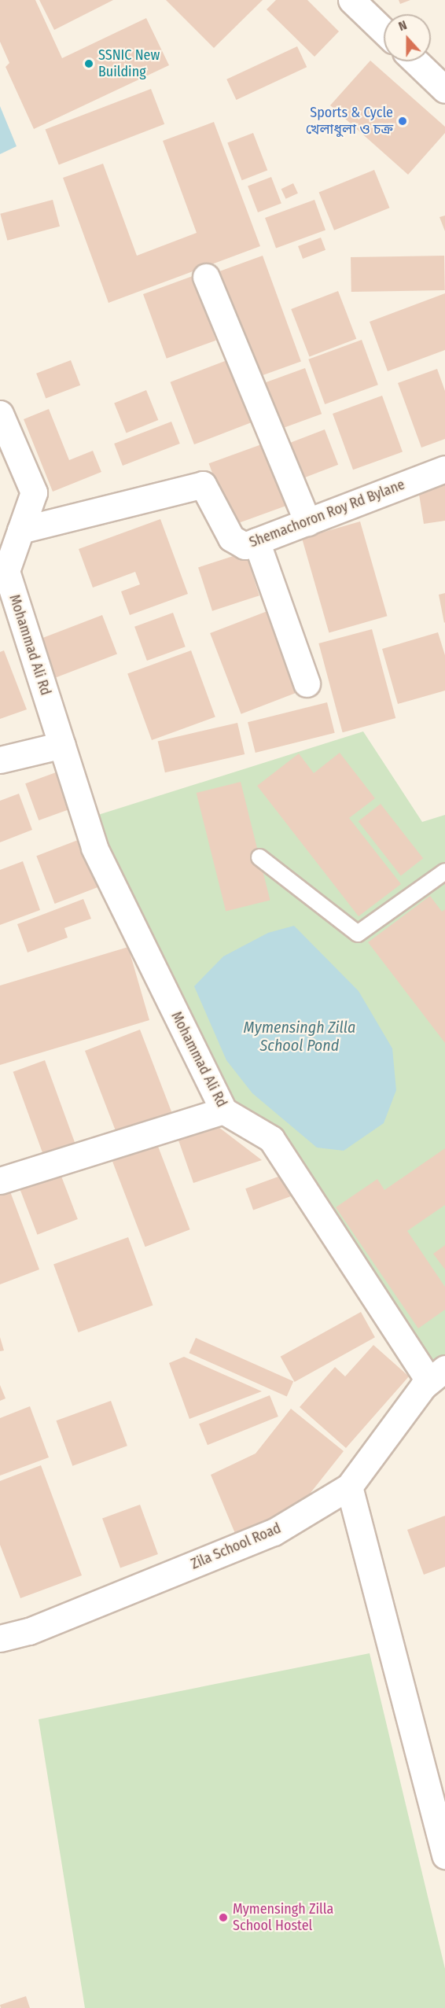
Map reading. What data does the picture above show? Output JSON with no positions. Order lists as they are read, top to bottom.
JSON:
{
  "streets": {
    "street": ["Shemachoron Roy Rd Bylane", "Mohammad Ali Rd", "Zila School Road"]
  },
  "crossings": [
    ["Shemachoron Roy Rd Bylane", "Mohammad Ali Rd"],
    ["Mohammad Ali Rd", "Zila School Road"]
  ],
  "water": ["Mymensingh Zilla School Pond"],
  "places": ["SSNIC New Building", "Sports & Cycle খেলাধুলা ও চক্র", "Mymensingh Zilla School Hostel"],
  "north": "top"
}
